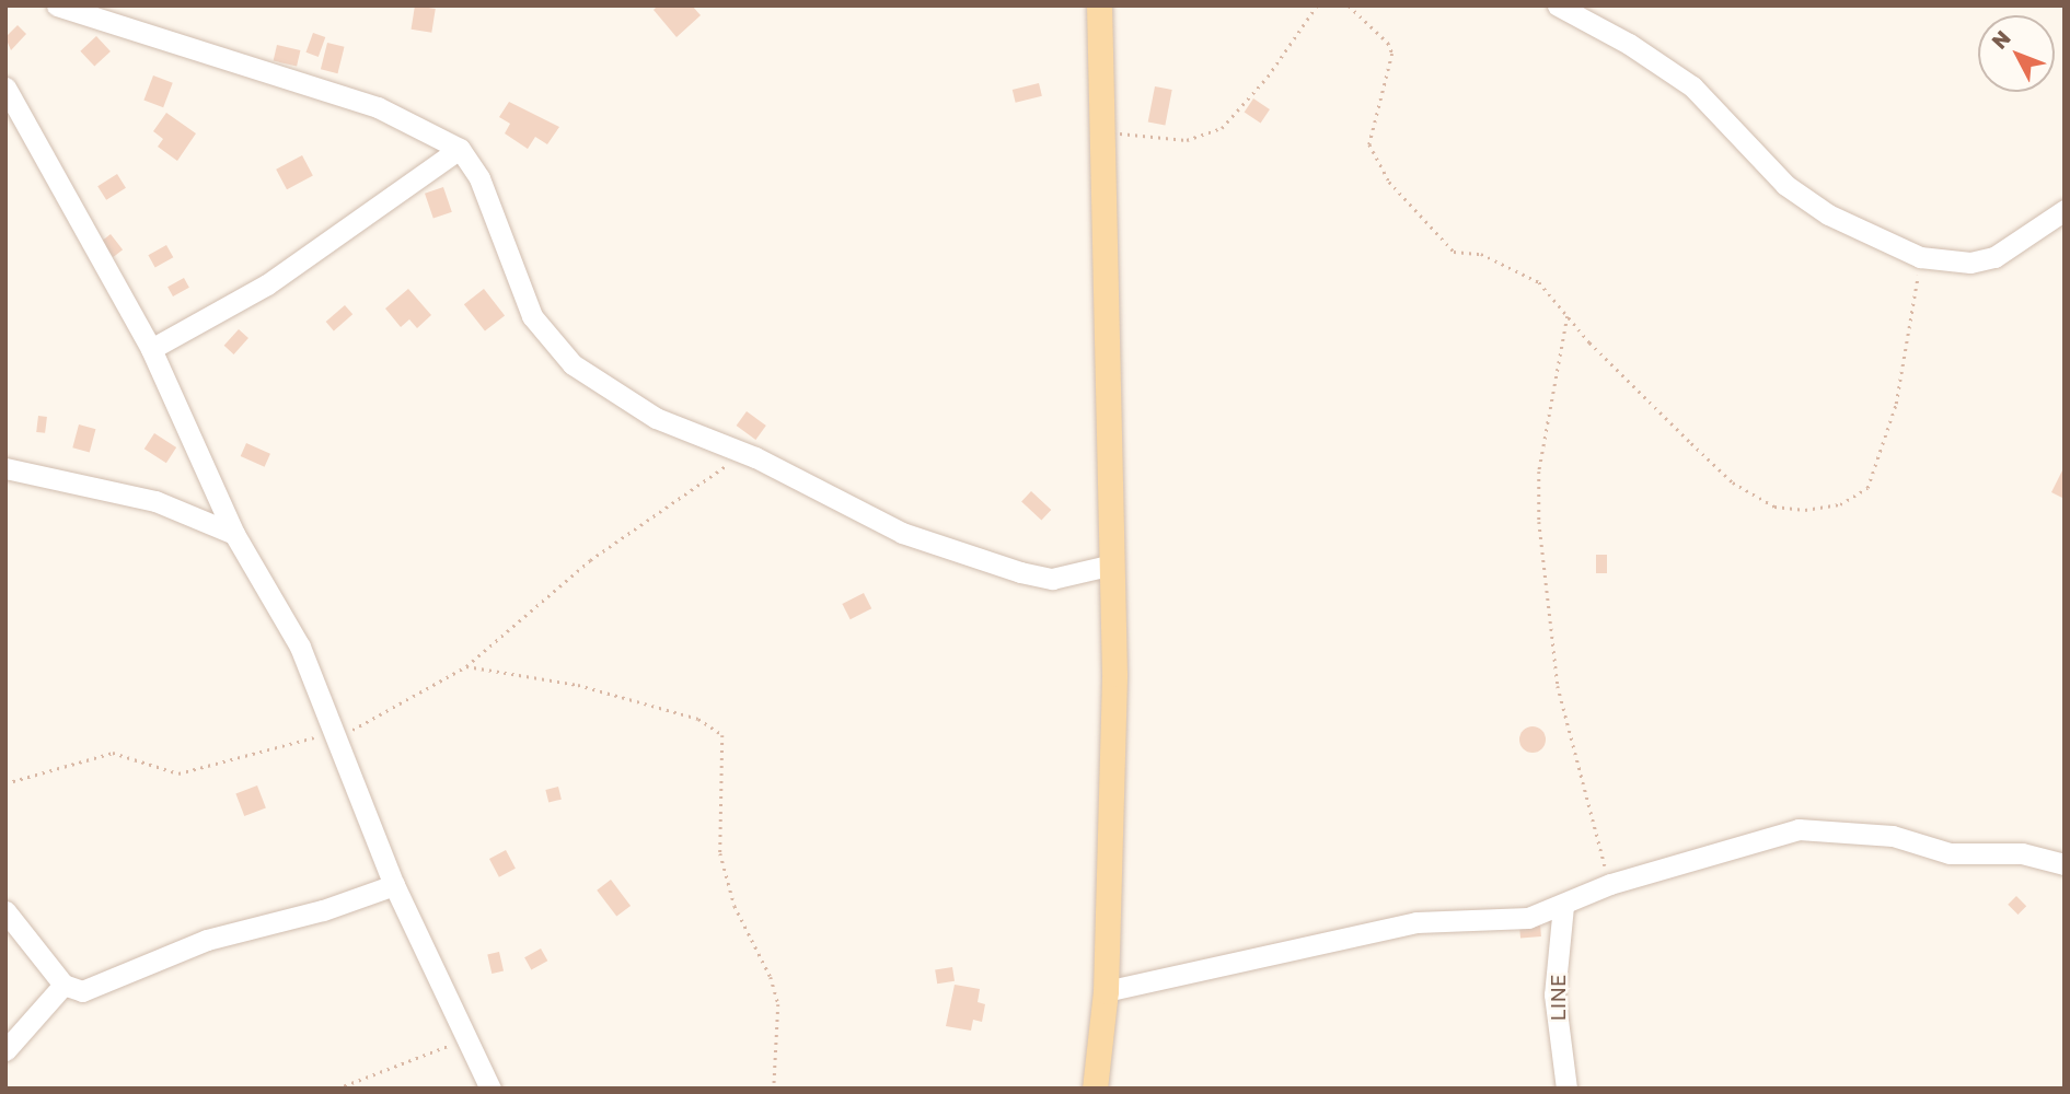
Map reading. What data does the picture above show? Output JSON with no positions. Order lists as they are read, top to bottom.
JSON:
{
  "streets": {
    "street": ["LINE"]
  },
  "north": "top left"
}
